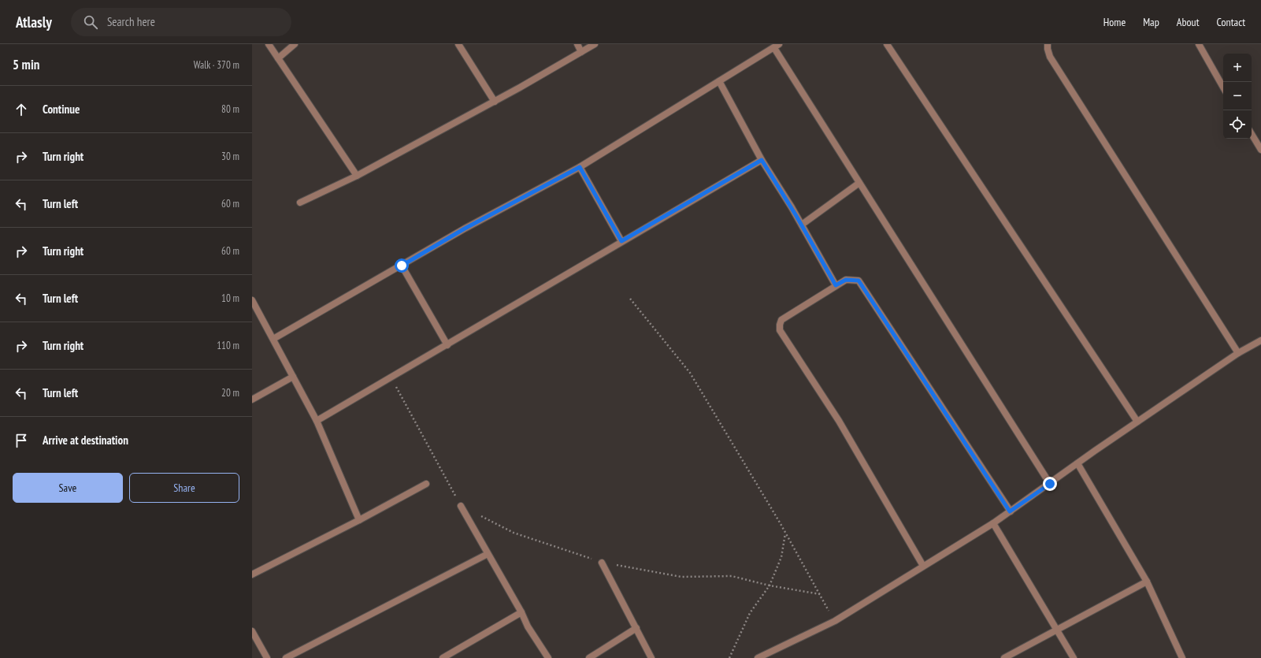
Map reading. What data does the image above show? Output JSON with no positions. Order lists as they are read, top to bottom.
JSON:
{
  "page": {
    "header": "Atlasly",
    "search": "Search here",
    "nav": [
      "Home",
      "Map",
      "About",
      "Contact"
    ],
    "heading": ["5 min", "Walk · 370 m"],
    "map_buttons": ["+", "−"],
    "list": [
      ["Continue", "80 m"],
      ["Turn right", "30 m"],
      ["Turn left", "60 m"],
      ["Turn right", "60 m"],
      ["Turn left", "10 m"],
      ["Turn right", "110 m"],
      ["Turn left", "20 m"],
      "Arrive at destination"
    ],
    "buttons": ["Save", "Share"]
  }
}
